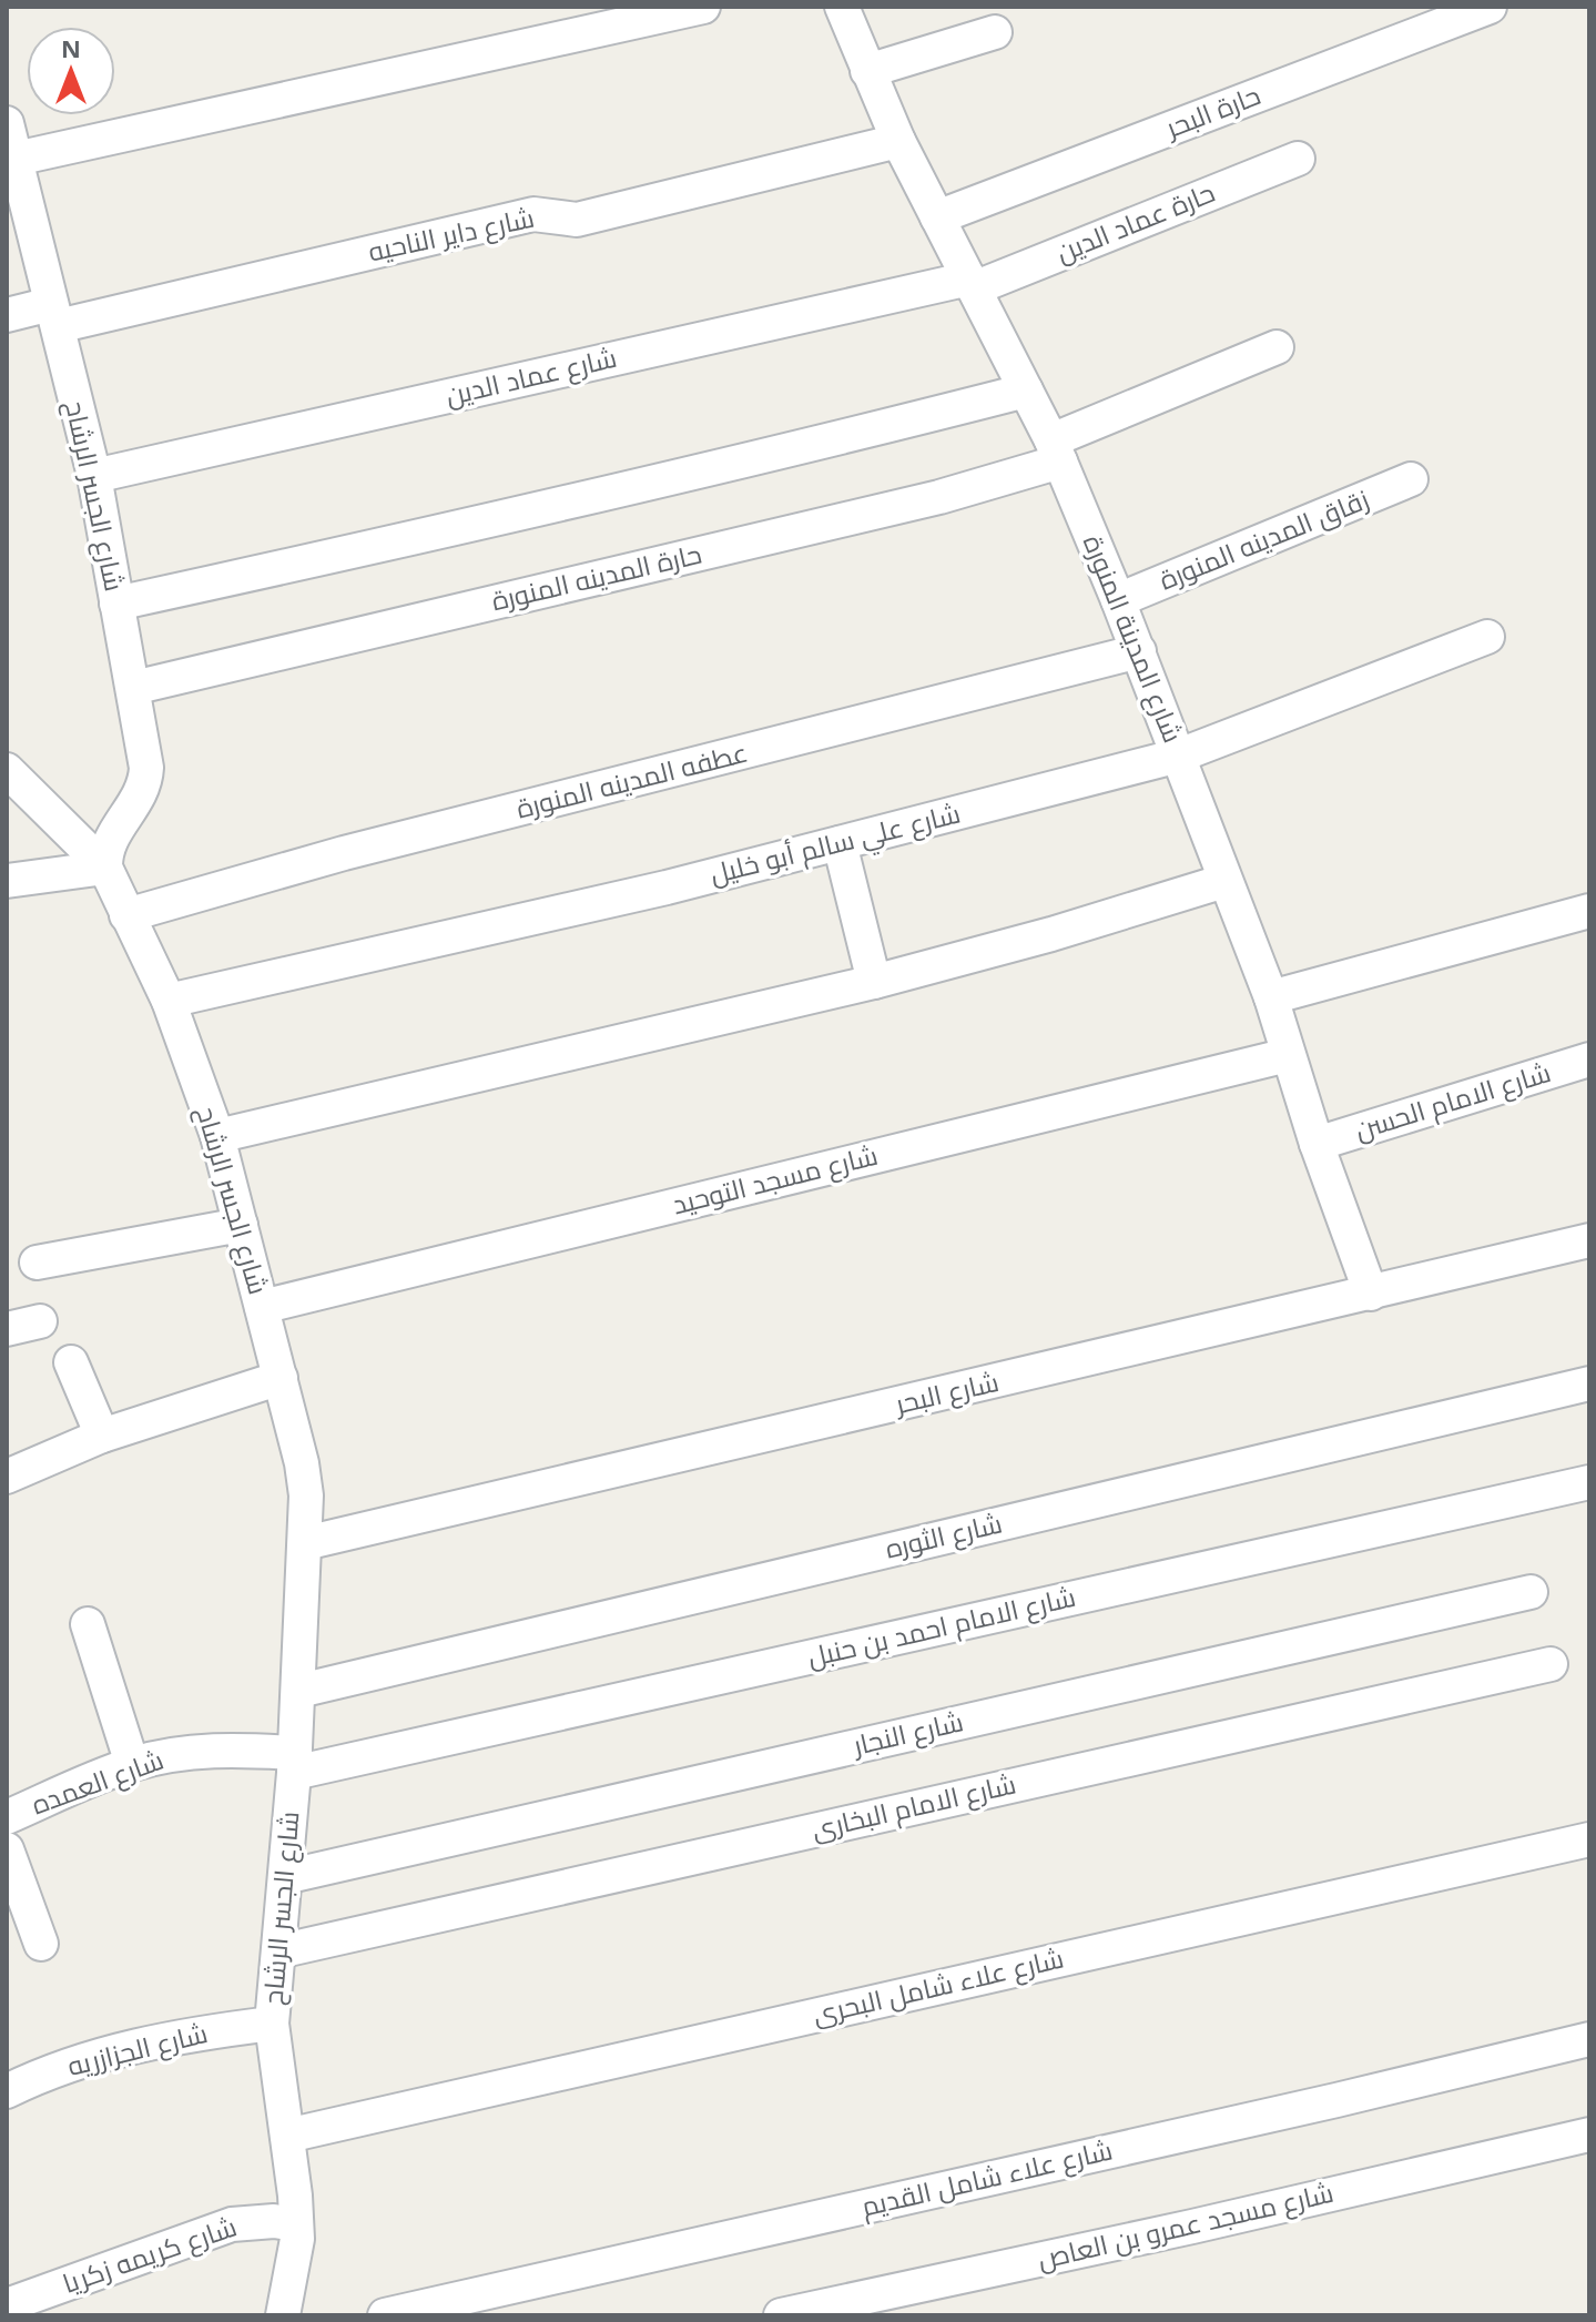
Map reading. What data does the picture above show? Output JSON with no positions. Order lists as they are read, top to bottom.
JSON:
{
  "streets": {
    "street": [
      "حارة البحر",
      "حارة عماد الدين",
      "شارع داير الناحيه",
      "شارع عماد الدين",
      "شارع الجسر الرشاح",
      "زقاق المدينه المنورة",
      "حارة المدينه المنورة",
      "شارع المدينة المنورة",
      "عطفه المدينه المنورة",
      "شارع علي سالم أبو خليل",
      "شارع الامام الحسن",
      "شارع مسجد التوحيد",
      "شارع البحر",
      "شارع الثوره",
      "شارع الامام احمد بن حنبل",
      "شارع النجار",
      "شارع العمده",
      "شارع الامام البخارى",
      "شارع علاء شامل البحرى",
      "شارع الجزازريه",
      "شارع علاء شامل القديم",
      "شارع مسجد عمرو بن العاص",
      "شارع كريمه زكريا"
    ]
  },
  "crossings": [
    ["حارة البحر", "شارع المدينة المنورة"],
    ["حارة عماد الدين", "شارع عماد الدين"],
    ["حارة عماد الدين", "شارع المدينة المنورة"],
    ["شارع داير الناحيه", "شارع الجسر الرشاح"],
    ["شارع داير الناحيه", "شارع المدينة المنورة"],
    ["شارع عماد الدين", "شارع الجسر الرشاح"],
    ["شارع عماد الدين", "شارع المدينة المنورة"],
    ["شارع الجسر الرشاح", "حارة المدينه المنورة"],
    ["شارع الجسر الرشاح", "عطفه المدينه المنورة"],
    ["شارع الجسر الرشاح", "شارع علي سالم أبو خليل"],
    ["شارع الجسر الرشاح", "شارع مسجد التوحيد"],
    ["شارع الجسر الرشاح", "شارع البحر"],
    ["شارع الجسر الرشاح", "شارع الثوره"],
    ["شارع الجسر الرشاح", "شارع الامام احمد بن حنبل"],
    ["شارع الجسر الرشاح", "شارع النجار"],
    ["شارع الجسر الرشاح", "شارع العمده"],
    ["شارع الجسر الرشاح", "شارع الامام البخارى"],
    ["شارع الجسر الرشاح", "شارع علاء شامل البحرى"],
    ["شارع الجسر الرشاح", "شارع الجزازريه"],
    ["شارع الجسر الرشاح", "شارع كريمه زكريا"],
    ["زقاق المدينه المنورة", "شارع المدينة المنورة"],
    ["حارة المدينه المنورة", "شارع المدينة المنورة"],
    ["شارع المدينة المنورة", "عطفه المدينه المنورة"],
    ["شارع المدينة المنورة", "شارع علي سالم أبو خليل"],
    ["شارع المدينة المنورة", "شارع الامام الحسن"],
    ["شارع المدينة المنورة", "شارع مسجد التوحيد"],
    ["شارع المدينة المنورة", "شارع البحر"],
    ["شارع الامام احمد بن حنبل", "شارع العمده"]
  ],
  "north": "top"
}
